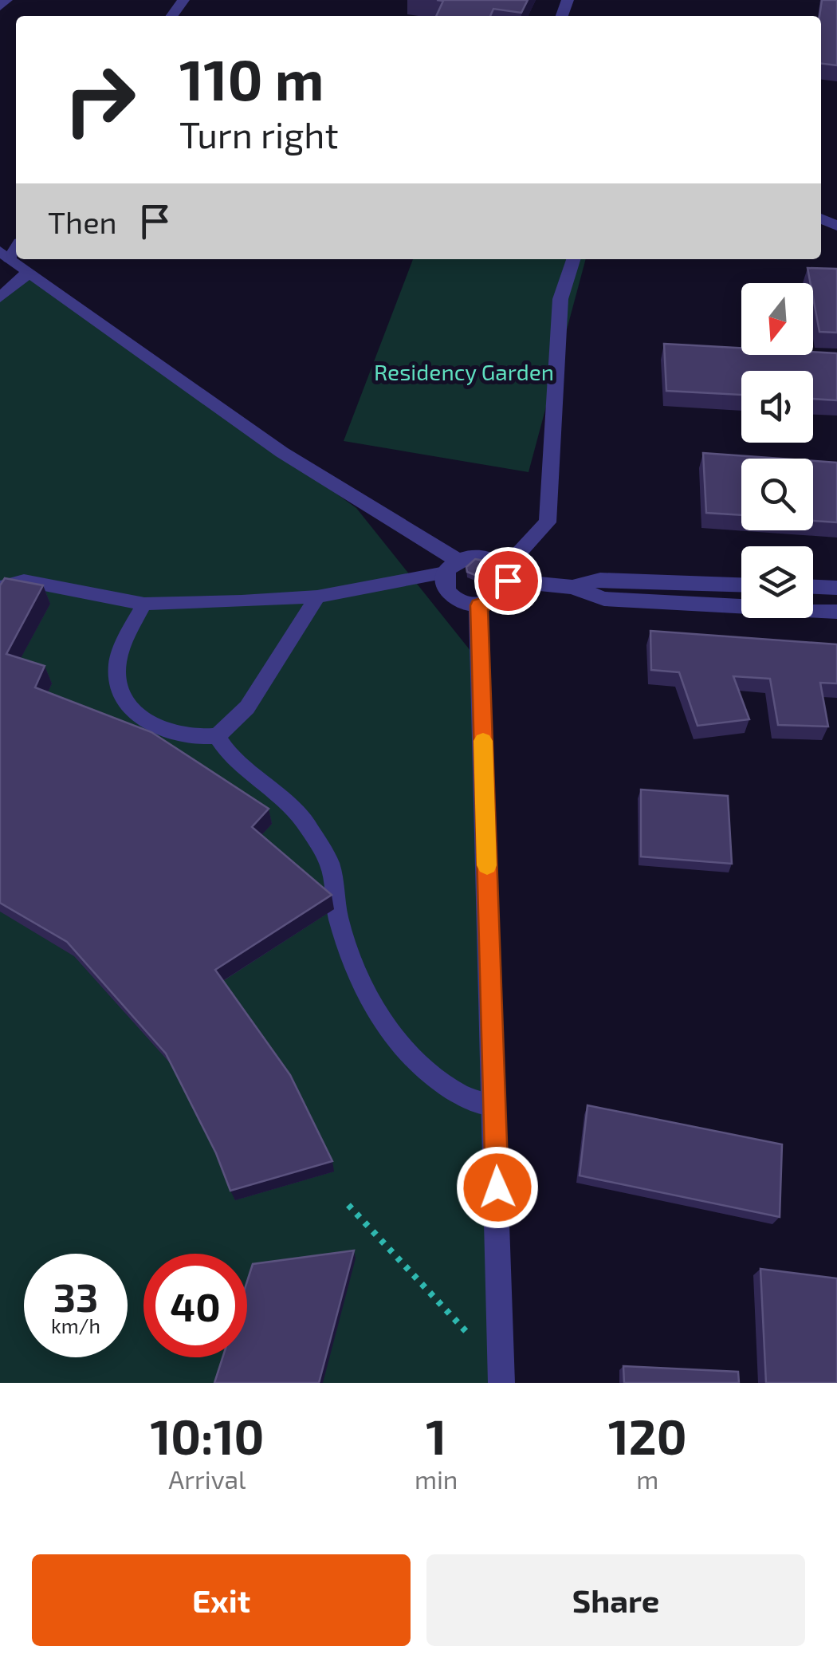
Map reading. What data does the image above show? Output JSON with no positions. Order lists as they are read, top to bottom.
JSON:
{
  "parks": ["Residency Garden"],
  "north": "bottom",
  "page": {
    "turn": ["110 m", "Turn right"],
    "then": "Then",
    "speed": "33 km/h",
    "limit": "40",
    "eta": [
      "10:10",
      "Arrival",
      "1",
      "min",
      "120",
      "m"
    ],
    "buttons": ["Exit", "Share"]
  }
}
